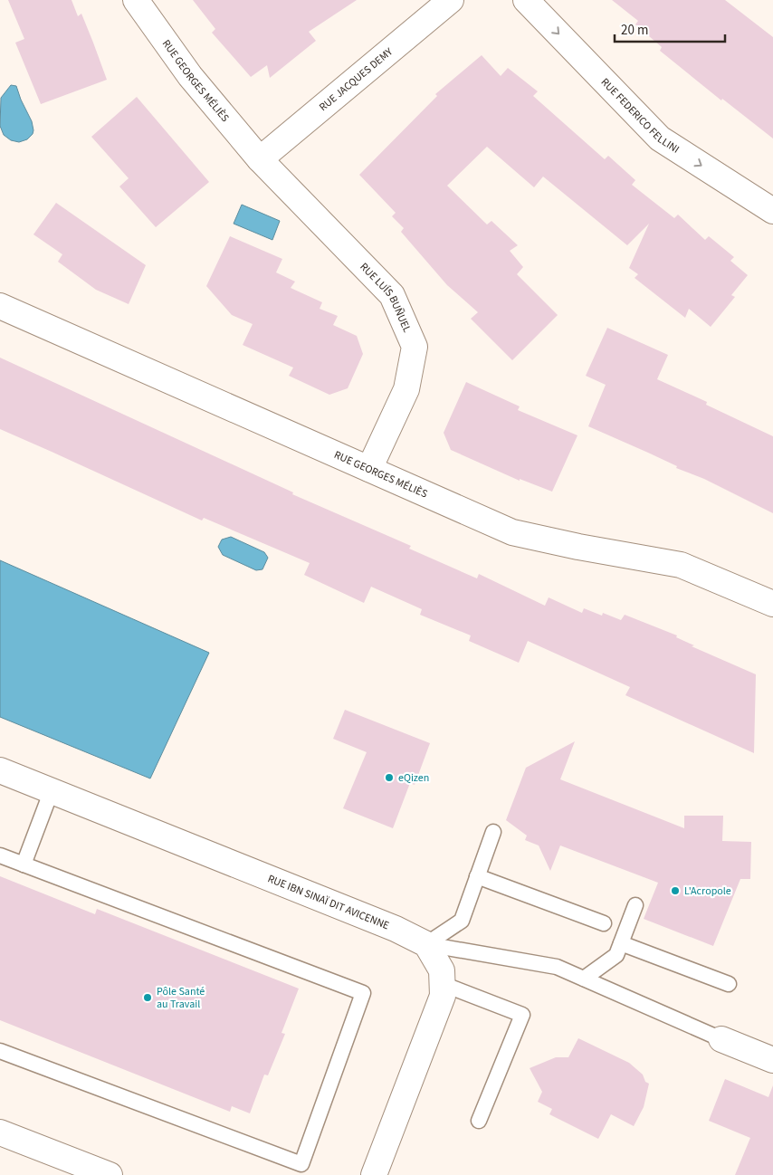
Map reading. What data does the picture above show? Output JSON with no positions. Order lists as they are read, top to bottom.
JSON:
{
  "streets": {
    "street": [
      "RUE JACQUES DEMY",
      "RUE GEORGES MÉLIÈS",
      "RUE FEDERICO FELLINI",
      "RUE LUÍS BUÑUEL",
      "RUE IBN SINAÏ DIT AVICENNE"
    ]
  },
  "crossings": [
    ["RUE JACQUES DEMY", "RUE GEORGES MÉLIÈS"],
    ["RUE JACQUES DEMY", "RUE LUÍS BUÑUEL"],
    ["RUE GEORGES MÉLIÈS", "RUE LUÍS BUÑUEL"]
  ],
  "one_way": ["RUE FEDERICO FELLINI"],
  "places": ["eQizen", "L'Acropole", "Pôle Santé au Travail"],
  "scale_bar": "20 m"
}
